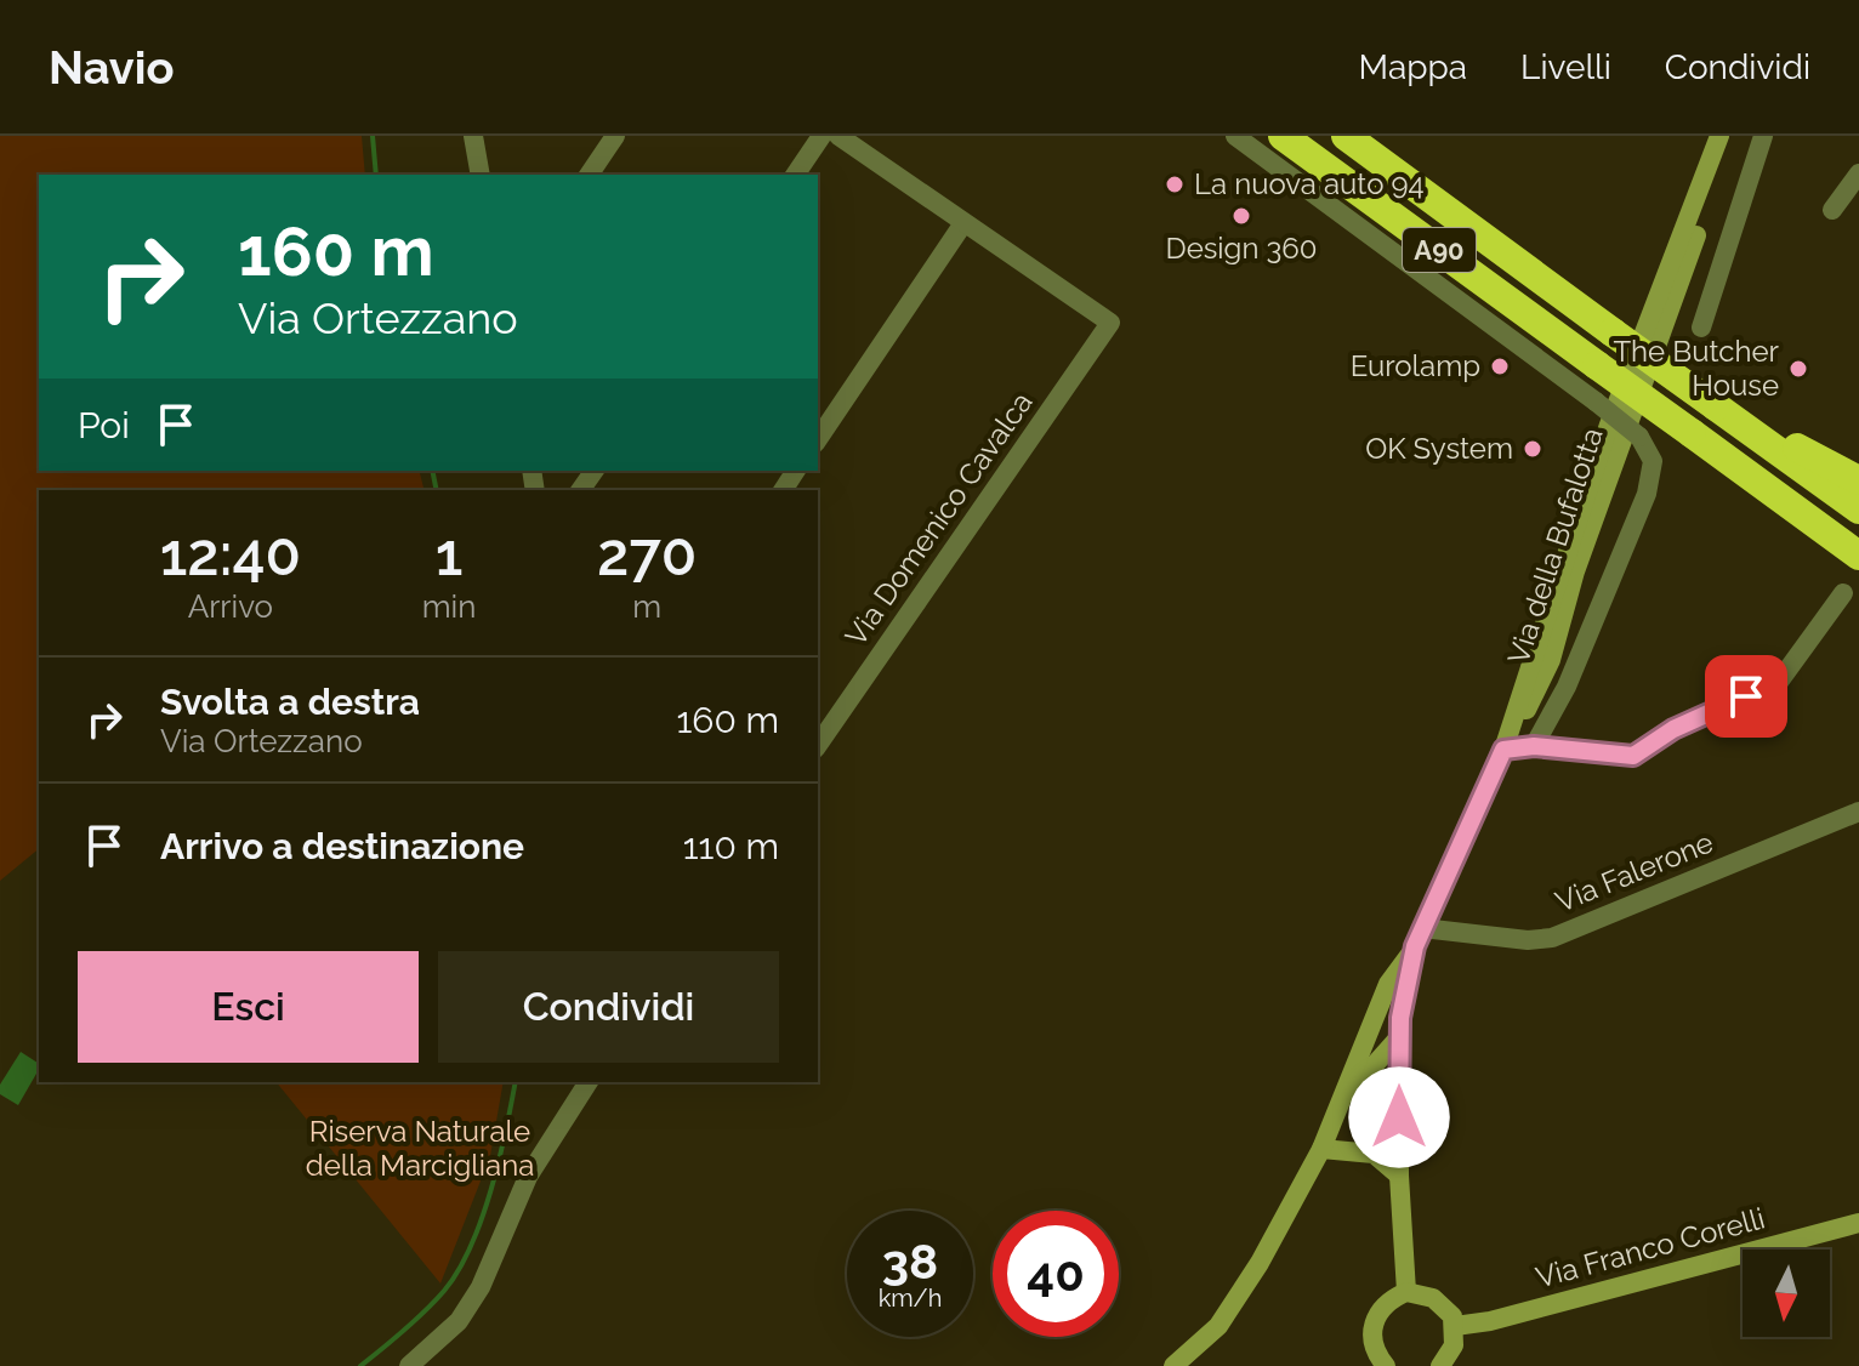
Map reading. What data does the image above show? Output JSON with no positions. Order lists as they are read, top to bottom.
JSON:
{
  "streets": {
    "highway": ["A90"],
    "street": [
      "Via Domenico Cavalca",
      "Via della Bufalotta",
      "Via Falerone",
      "Via Franco Corelli"
    ]
  },
  "crossings": [
    ["Via della Bufalotta", "Via Falerone"]
  ],
  "parks": ["Riserva Naturale della Marcigliana"],
  "places": [
    "La nuova auto 94",
    "Design 360",
    "Eurolamp",
    "The Butcher House",
    "OK System"
  ],
  "north": "bottom",
  "page": {
    "header": "Navio",
    "nav": ["Mappa", "Livelli", "Condividi"],
    "turn": ["160 m", "Via Ortezzano"],
    "then": "Poi",
    "eta": [
      "12:40",
      "Arrivo",
      "1",
      "min",
      "270",
      "m"
    ],
    "list": [
      {
        "name": "Svolta a destra",
        "note": "Via Ortezzano",
        "value": "160 m"
      },
      {
        "name": "Arrivo a destinazione",
        "value": "110 m"
      }
    ],
    "buttons": ["Esci", "Condividi"],
    "speed": "38 km/h",
    "limit": "40"
  }
}
